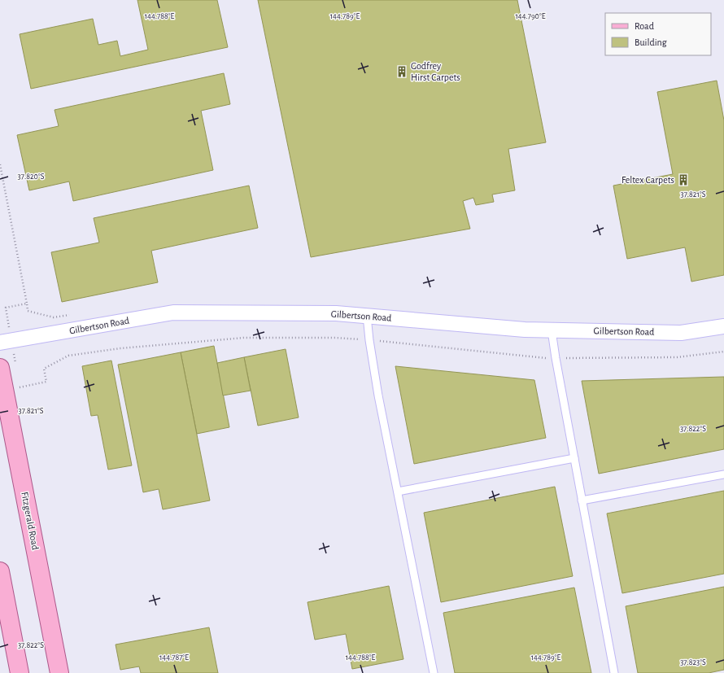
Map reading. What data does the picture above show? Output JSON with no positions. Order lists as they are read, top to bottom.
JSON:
{
  "streets": {
    "main road": ["Fitzgerald Road"],
    "street": ["Gilbertson Road"]
  },
  "places": {
    "building": ["Godfrey Hirst Carpets", "Feltex Carpets"]
  },
  "legend": ["Road", "Building"],
  "coordinates": [
    "144.788°E",
    "144.789°E",
    "144.790°E",
    "37.820°S",
    "37.821°S",
    "37.822°S",
    "144.787°E",
    "37.823°S"
  ]
}
